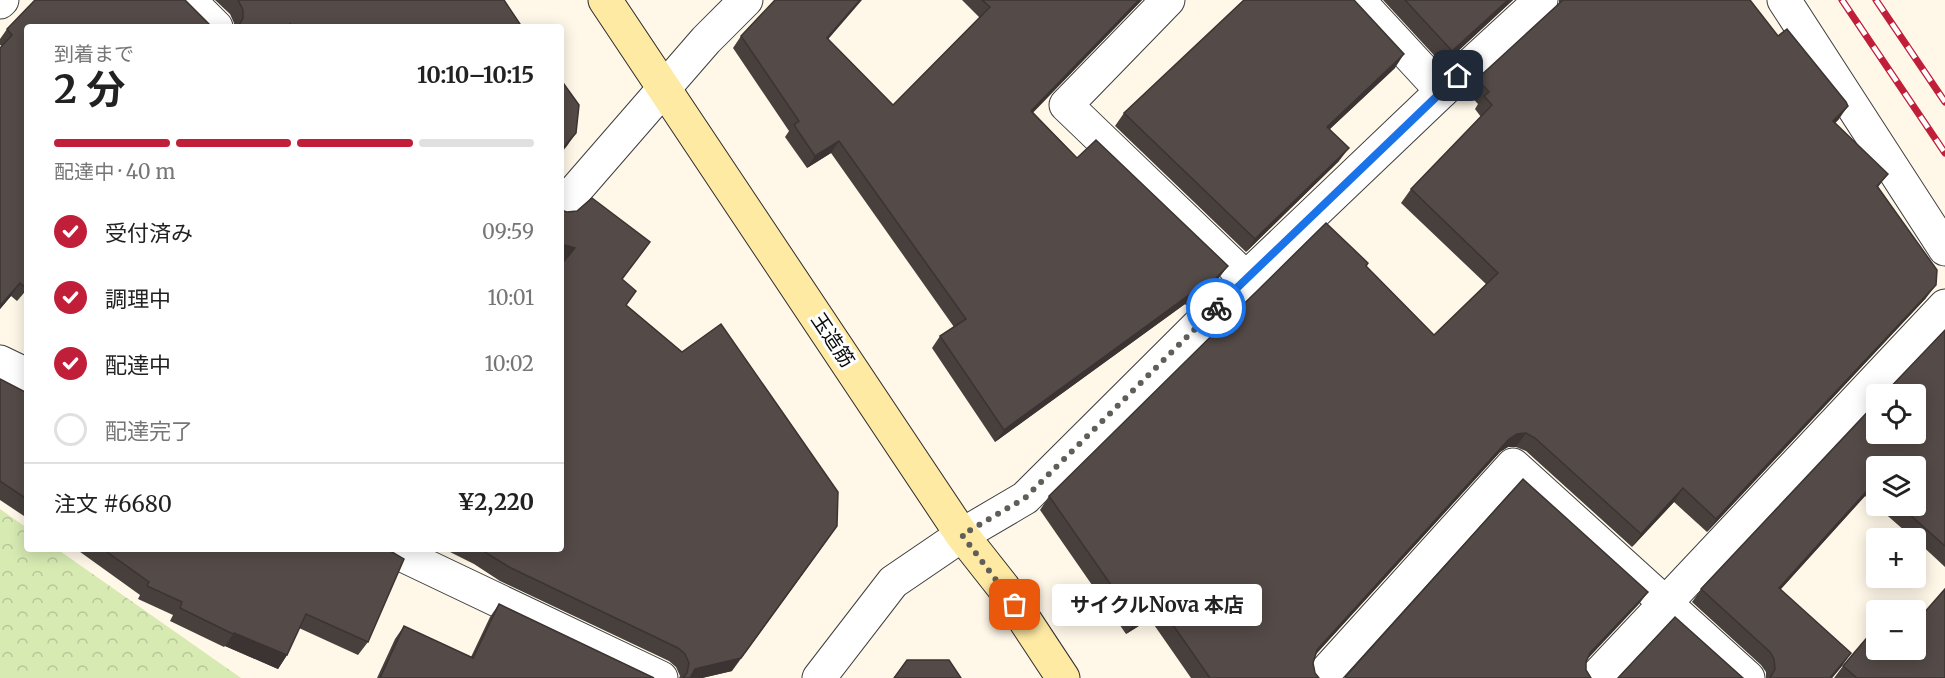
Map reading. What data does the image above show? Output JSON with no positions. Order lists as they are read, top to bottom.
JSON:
{
  "streets": {
    "street": ["玉造筋"]
  },
  "places": ["サイクルNova 本店"],
  "page": {
    "heading": ["2 分", "到着まで", "10:10–10:15"],
    "panel": ["注文 #6680", "¥2,220"],
    "bar": "配達中 · 40 m",
    "list": [
      ["受付済み", "09:59"],
      ["調理中", "10:01"],
      ["配達中", "10:02"],
      "配達完了"
    ],
    "map_buttons": ["+", "−"],
    "bubble": "サイクルNova 本店"
  }
}
